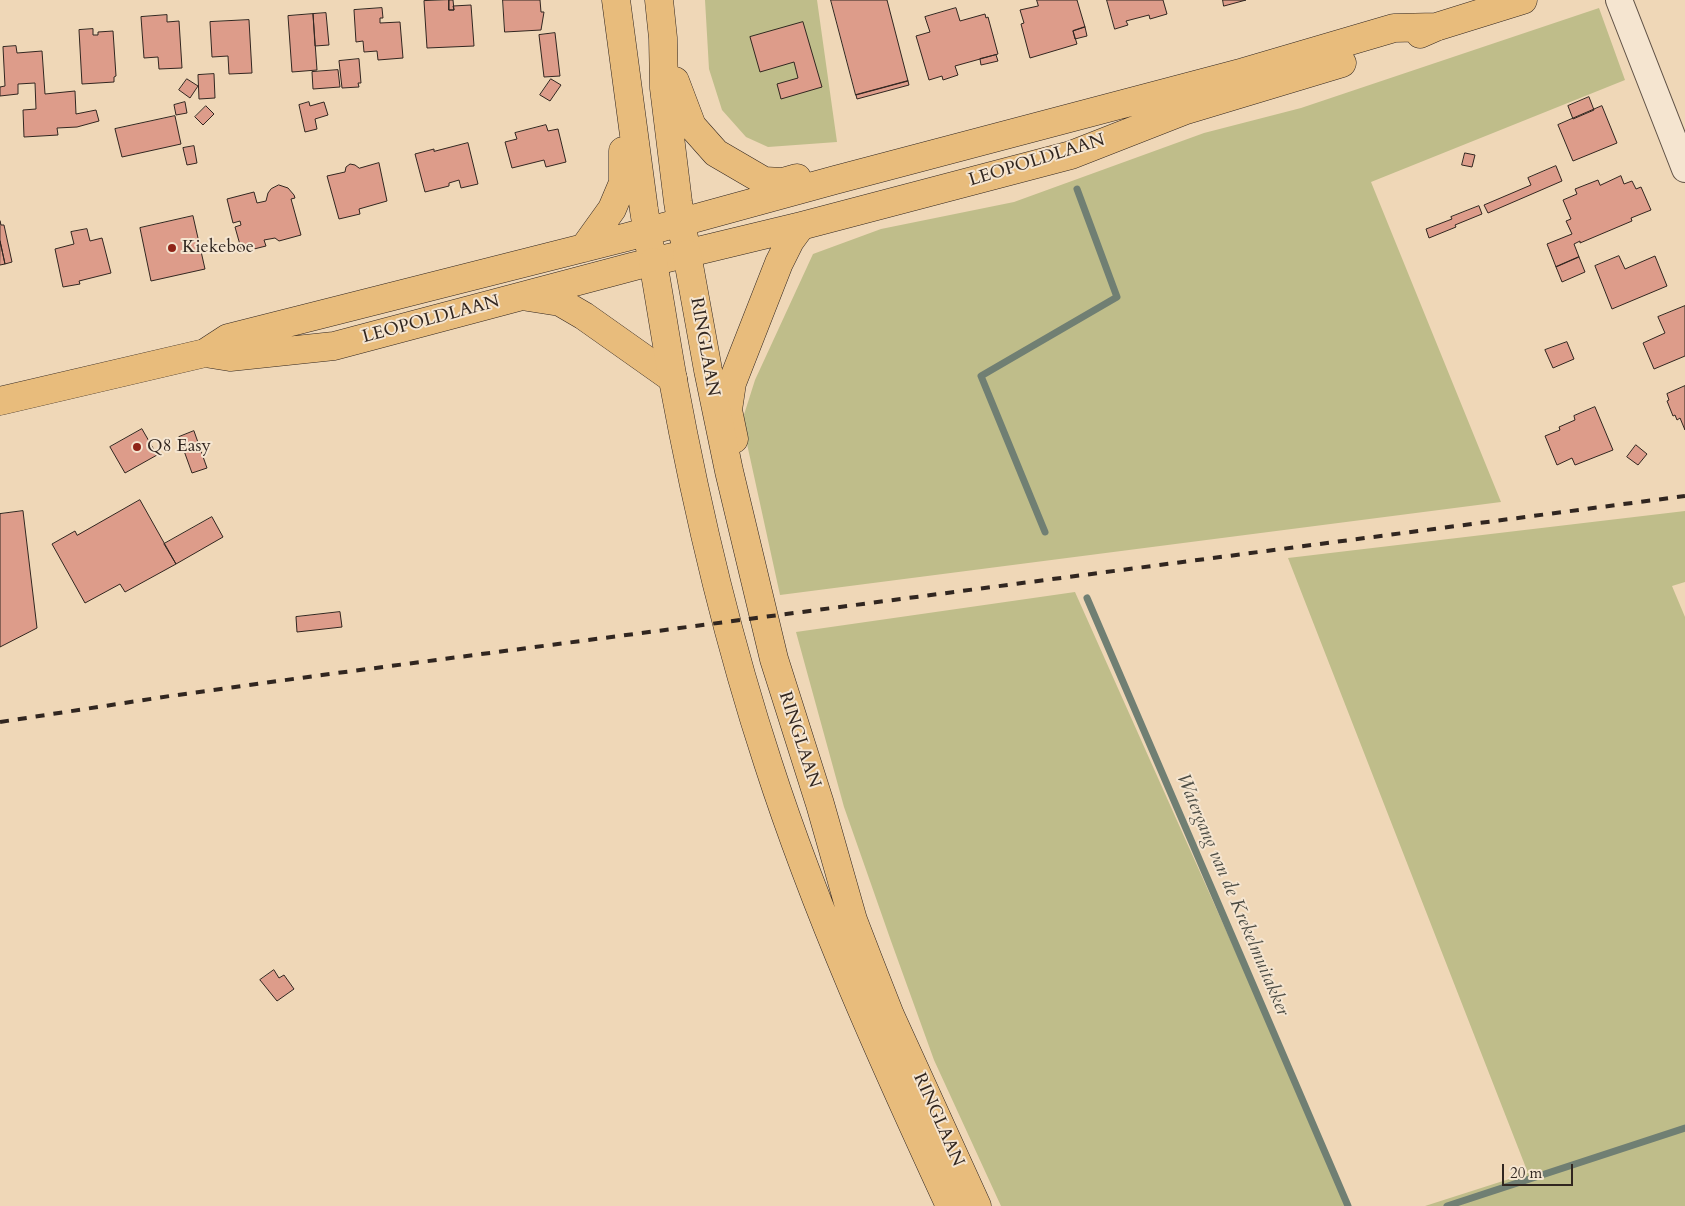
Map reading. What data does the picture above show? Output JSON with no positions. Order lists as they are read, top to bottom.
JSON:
{
  "streets": {
    "main road": ["LEOPOLDLAAN", "RINGLAAN"]
  },
  "crossings": [
    ["LEOPOLDLAAN", "RINGLAAN"]
  ],
  "water": ["Watergang van de Krekelmuitakker"],
  "places": ["Kiekeboe", "Q8 Easy"],
  "scale_bar": "20 m"
}
